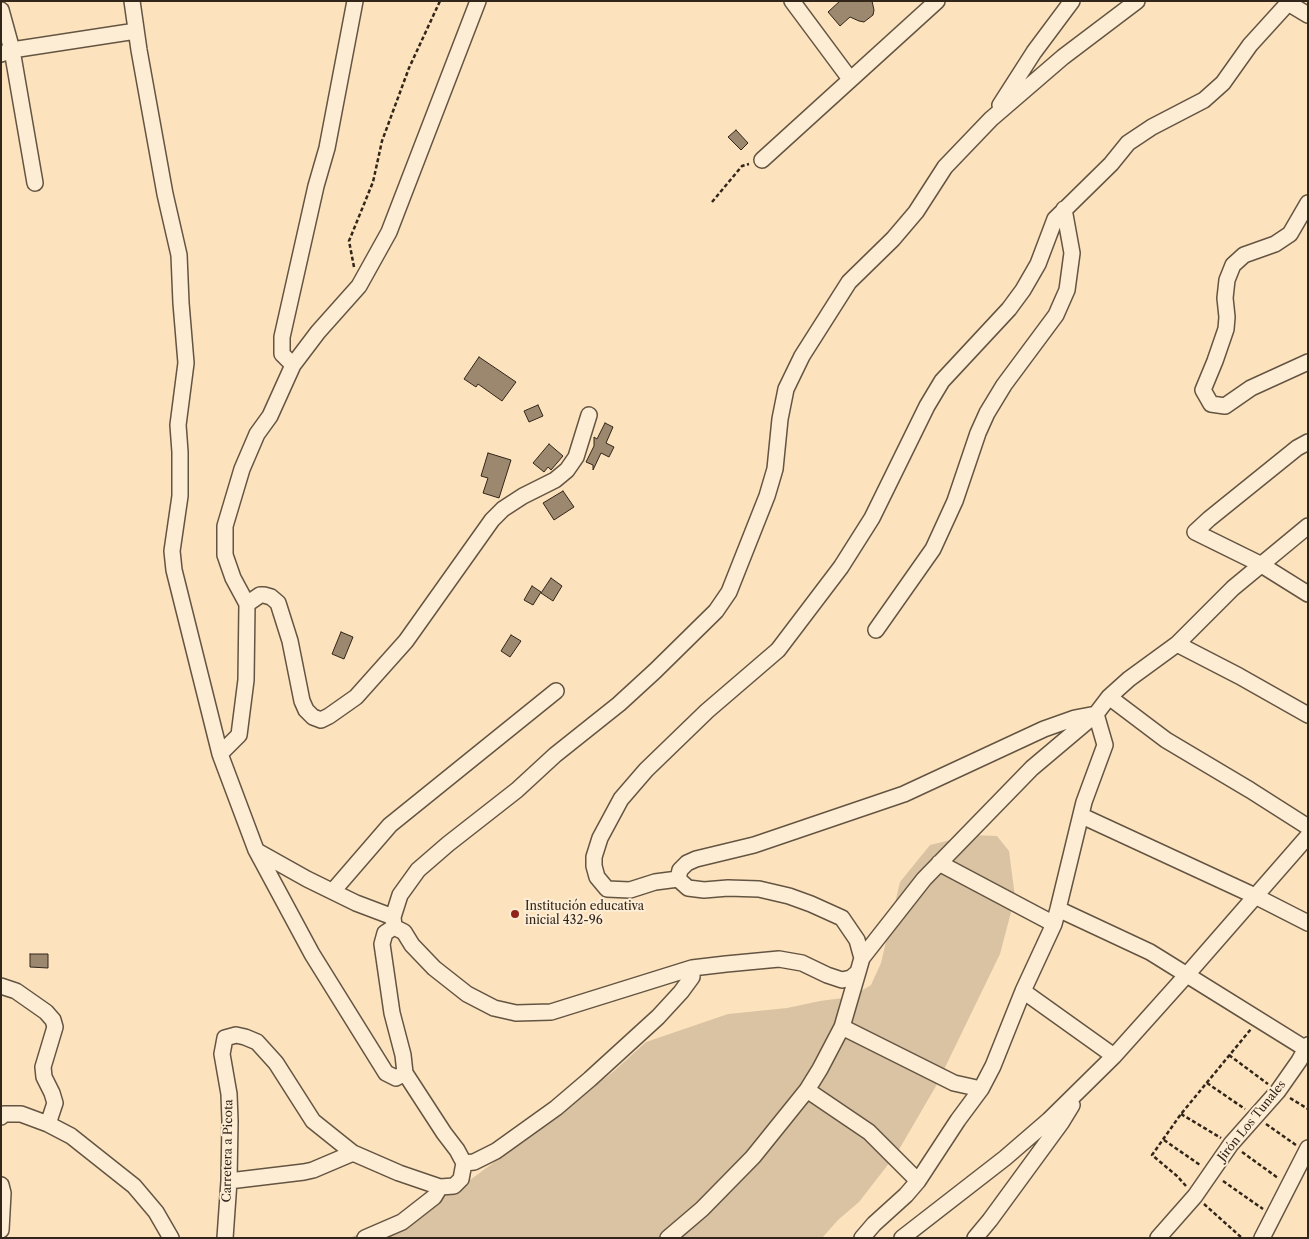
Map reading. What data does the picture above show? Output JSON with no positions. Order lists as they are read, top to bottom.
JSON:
{
  "streets": {
    "street": ["Jirón Los Tunales", "Carretera a Picota"]
  },
  "places": ["Institución educativa inicial 432-96"]
}
